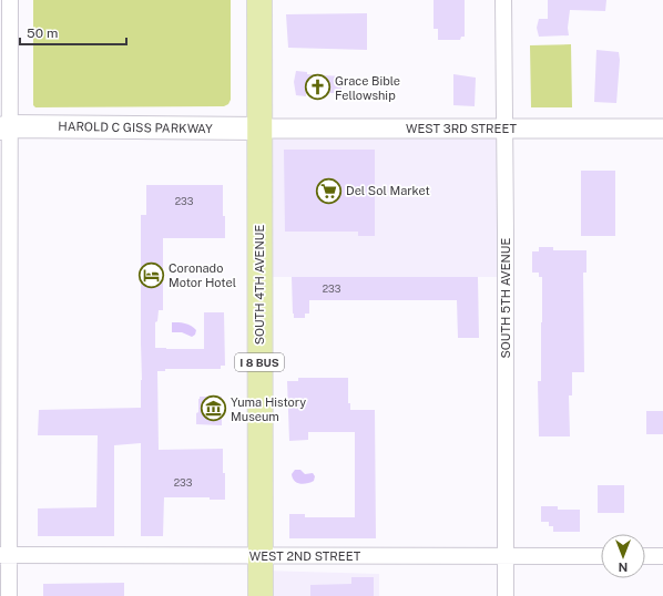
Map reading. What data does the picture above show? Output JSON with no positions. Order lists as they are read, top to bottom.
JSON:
{
  "streets": {
    "main road": ["HAROLD C GISS PARKWAY", "SOUTH 4TH AVENUE", "I 8 BUS"],
    "street": ["WEST 3RD STREET", "SOUTH 5TH AVENUE", "WEST 2ND STREET"]
  },
  "crossings": [
    ["HAROLD C GISS PARKWAY", "WEST 3RD STREET"],
    ["HAROLD C GISS PARKWAY", "SOUTH 4TH AVENUE"],
    ["WEST 3RD STREET", "SOUTH 4TH AVENUE"],
    ["WEST 3RD STREET", "SOUTH 5TH AVENUE"],
    ["SOUTH 4TH AVENUE", "WEST 2ND STREET"],
    ["SOUTH 5TH AVENUE", "WEST 2ND STREET"]
  ],
  "places": {
    "church": ["Grace Bible Fellowship"],
    "supermarket": ["Del Sol Market"],
    "hotel": ["Coronado Motor Hotel"],
    "museum": ["Yuma History Museum"]
  },
  "house_numbers": ["233", "233", "233"],
  "scale_bar": "50 m",
  "north": "bottom"
}
